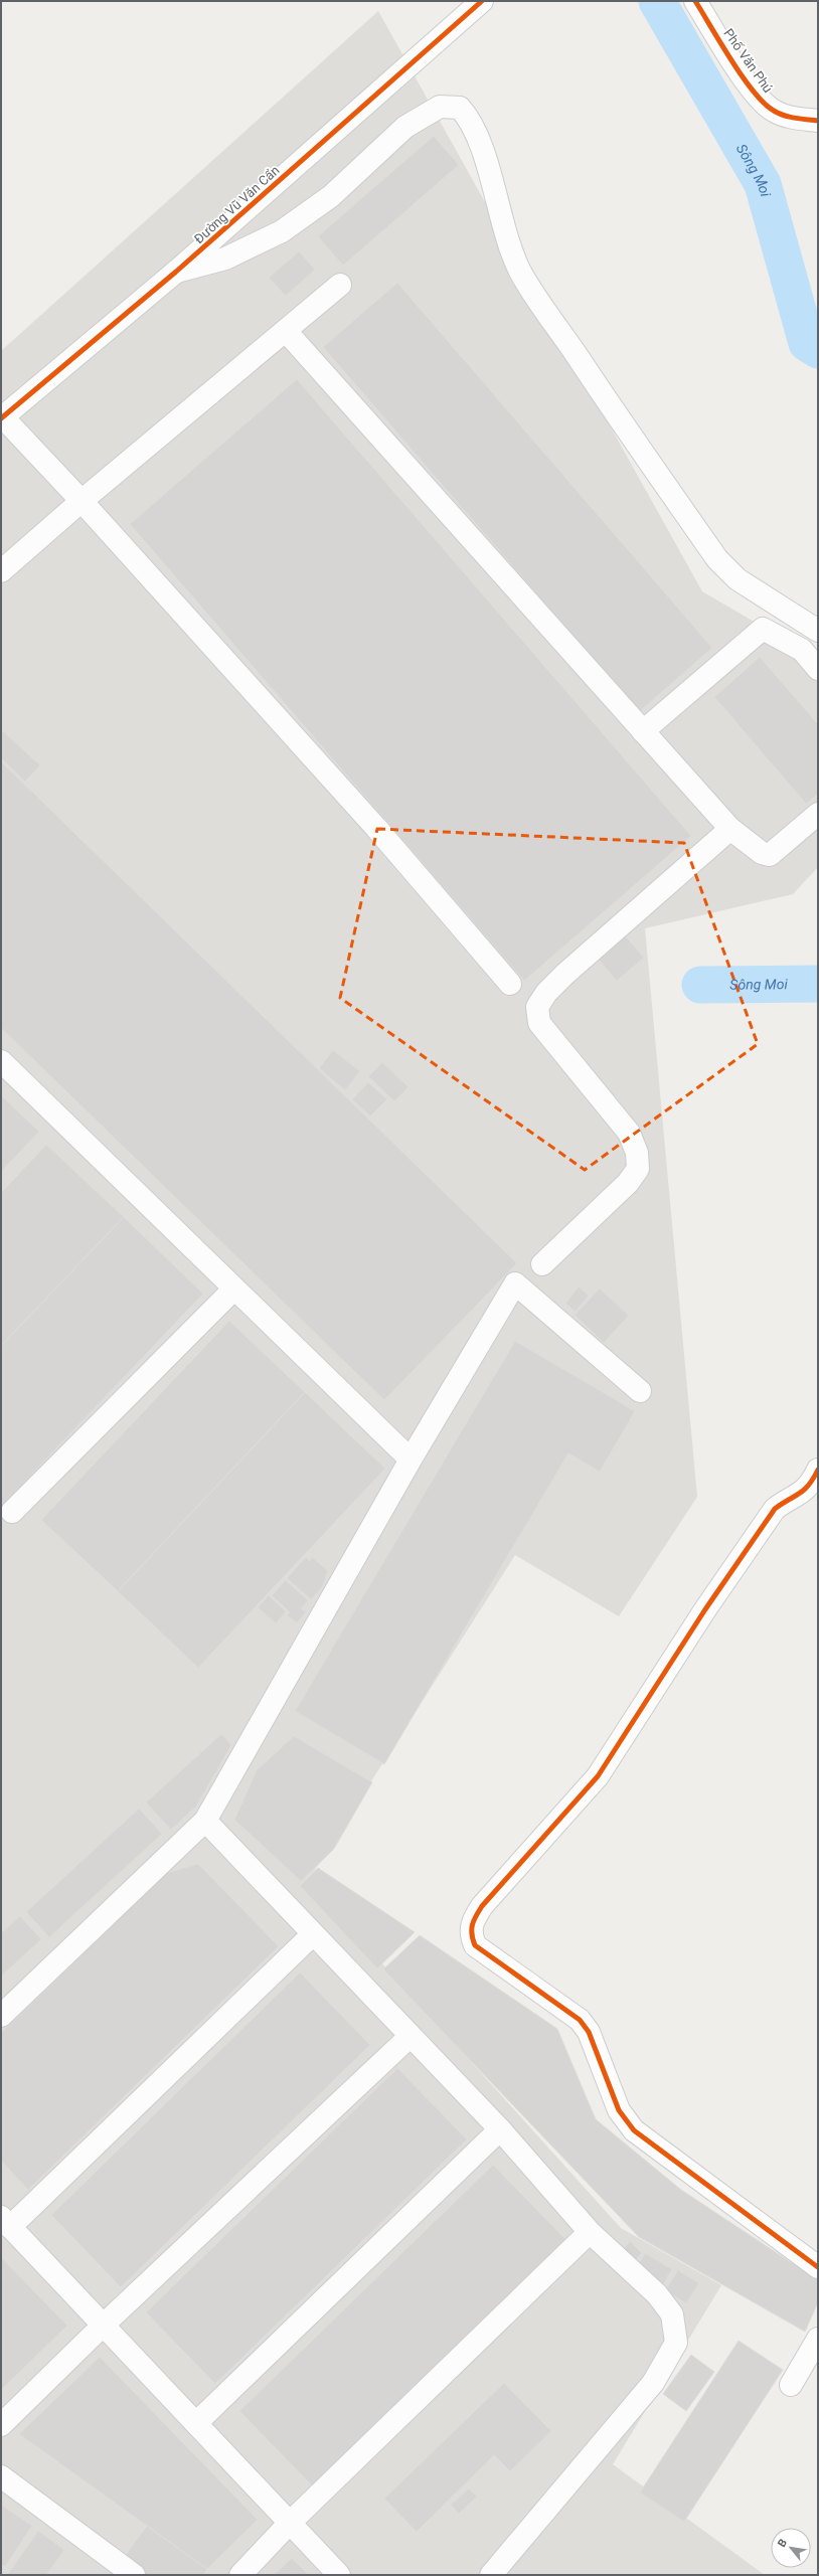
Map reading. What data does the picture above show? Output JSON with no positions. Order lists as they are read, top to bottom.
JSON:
{
  "streets": {
    "street": ["Phố Văn Phú", "Đường Vũ Văn Cẩn"]
  },
  "water": ["Sông Moi"],
  "north": "top left"
}
